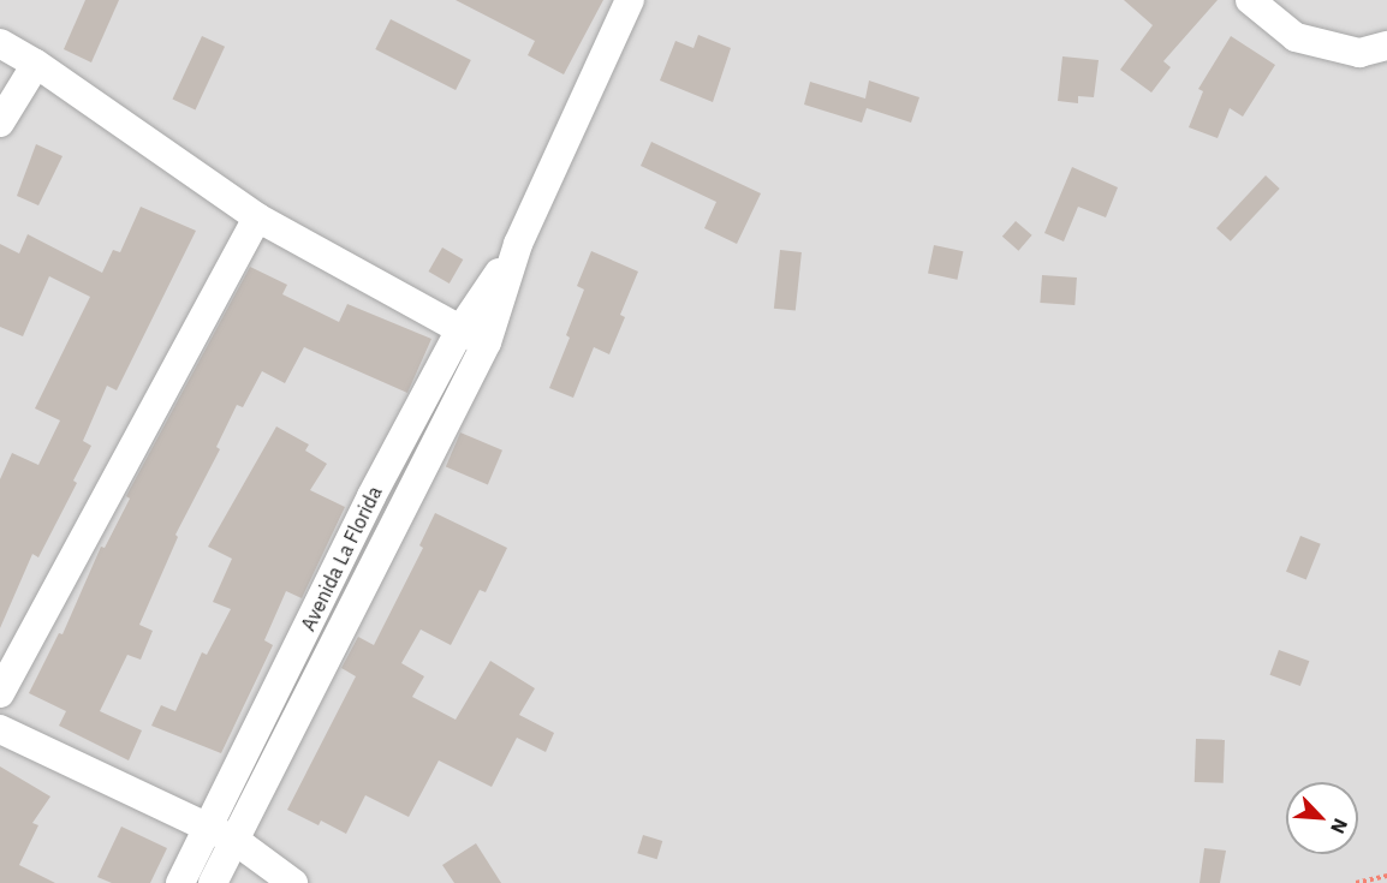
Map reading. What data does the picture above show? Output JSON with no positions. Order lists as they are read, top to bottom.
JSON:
{
  "streets": {
    "street": ["Avenida La Florida"]
  },
  "north": "bottom right"
}
